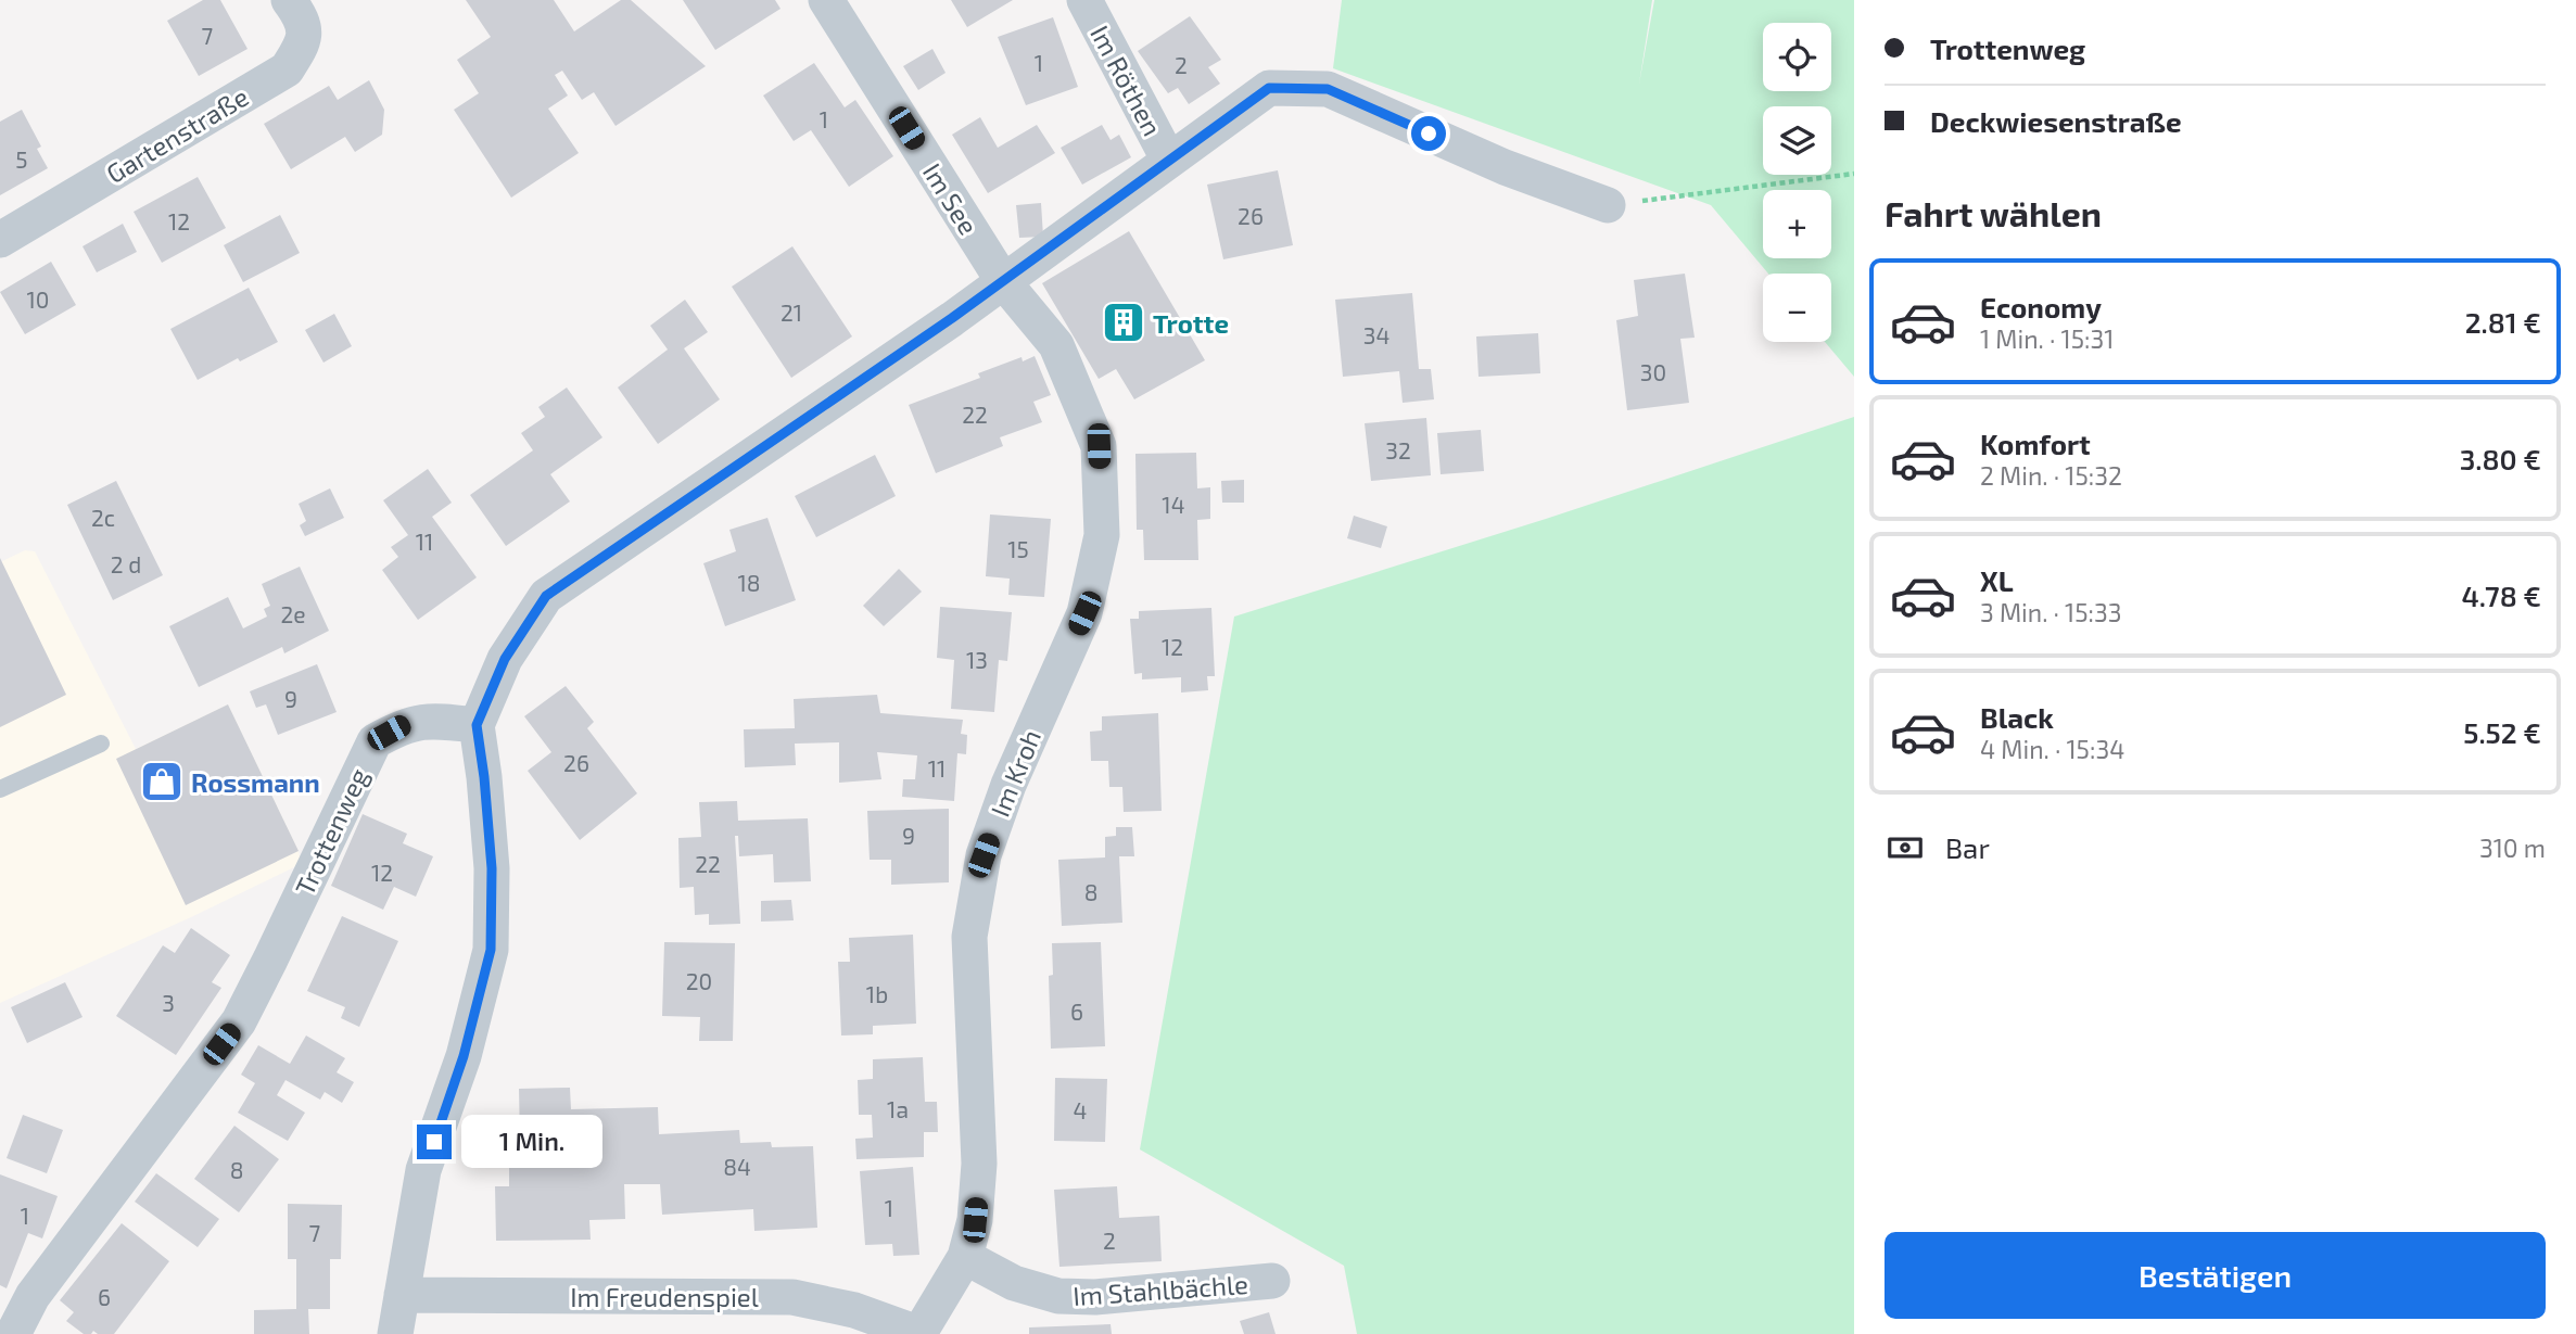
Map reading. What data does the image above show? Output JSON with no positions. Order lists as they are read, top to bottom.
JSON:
{
  "streets": {
    "street": [
      "Im Röthen",
      "Gartenstraße",
      "Im See",
      "Im Kroh",
      "Trottenweg",
      "Im Stahlbächle",
      "Im Freudenspiel"
    ]
  },
  "crossings": [
    ["Im See", "Im Kroh"],
    ["Im Kroh", "Im Stahlbächle"],
    ["Im Kroh", "Im Freudenspiel"]
  ],
  "places": {
    "building": ["Trotte"],
    "shop": ["Rossmann"]
  },
  "house_numbers": [
    "7",
    "1",
    "2",
    "1",
    "5",
    "26",
    "12",
    "10",
    "21",
    "34",
    "30",
    "22",
    "32",
    "14",
    "2c",
    "11",
    "15",
    "2 d",
    "18",
    "2e",
    "12",
    "13",
    "9",
    "26",
    "11",
    "9",
    "22",
    "12",
    "8",
    "20",
    "1b",
    "3",
    "6",
    "1a",
    "4",
    "84",
    "8",
    "1",
    "1",
    "7",
    "2",
    "6"
  ],
  "page": {
    "banner": ["Trottenweg", "Deckwiesenstraße"],
    "map_buttons": ["+", "−"],
    "heading": "Fahrt wählen",
    "list": [
      {
        "name": "Economy",
        "note": "1 Min. · 15:31",
        "value": "2.81 €"
      },
      {
        "name": "Komfort",
        "note": "2 Min. · 15:32",
        "value": "3.80 €"
      },
      {
        "name": "XL",
        "note": "3 Min. · 15:33",
        "value": "4.78 €"
      },
      {
        "name": "Black",
        "note": "4 Min. · 15:34",
        "value": "5.52 €"
      }
    ],
    "pay": ["Bar", "310 m"],
    "bubble": "1 Min.",
    "buttons": "Bestätigen"
  }
}
